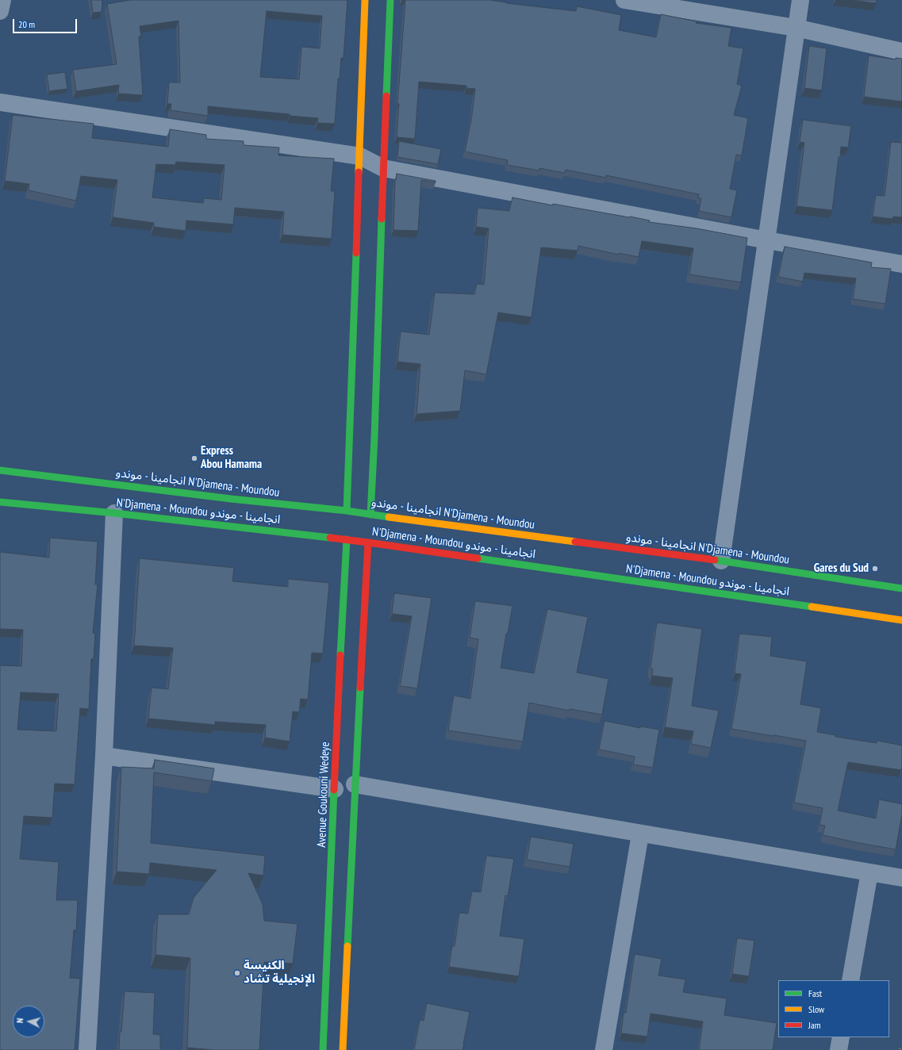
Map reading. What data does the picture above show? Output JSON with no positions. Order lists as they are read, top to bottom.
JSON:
{
  "streets": {
    "street": ["انجامينا - موندو N'Djamena - Moundou", "N'Djamena - Moundou انجامينا - موندو", "Avenue Goukouni Wedeye"]
  },
  "crossings": [
    ["N'Djamena - Moundou انجامينا - موندو", "Avenue Goukouni Wedeye"]
  ],
  "places": ["Express Abou Hamama", "Gares du Sud", "الكنيسة الإنجيلية تشاد"],
  "legend": ["Fast", "Slow", "Jam"],
  "scale_bar": "20 m",
  "north": "left"
}
